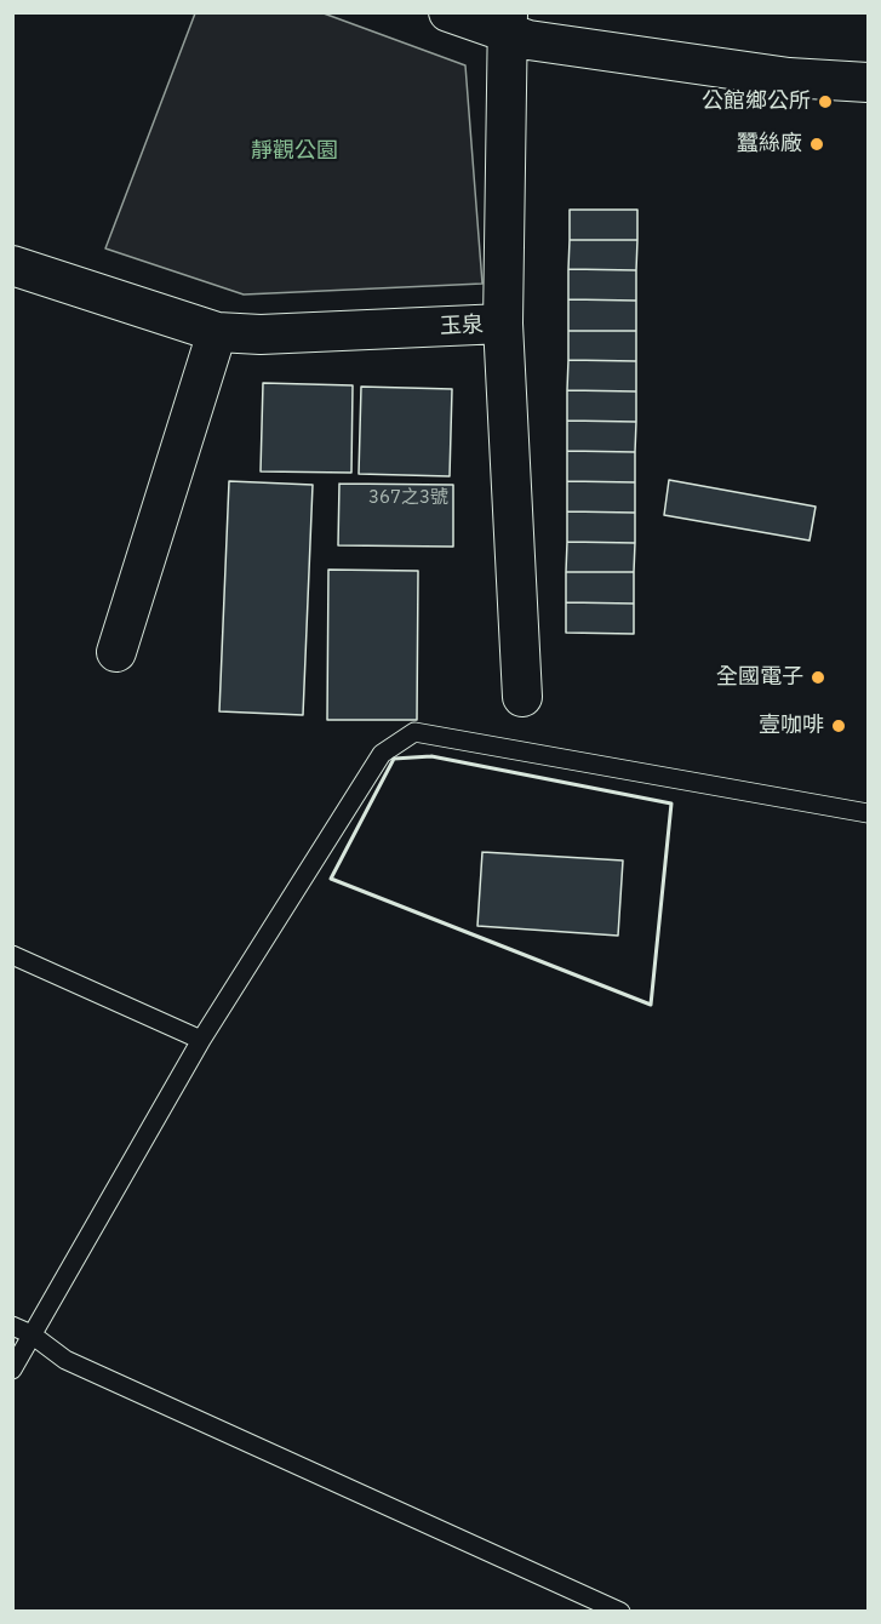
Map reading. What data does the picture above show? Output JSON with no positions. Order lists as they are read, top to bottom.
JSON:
{
  "streets": {
    "street": ["玉泉"]
  },
  "parks": ["靜觀公園"],
  "places": [
    "公館鄉公所",
    "蠶絲廠",
    "全國電子",
    "壹咖啡"
  ],
  "house_numbers": ["367之3號"]
}
